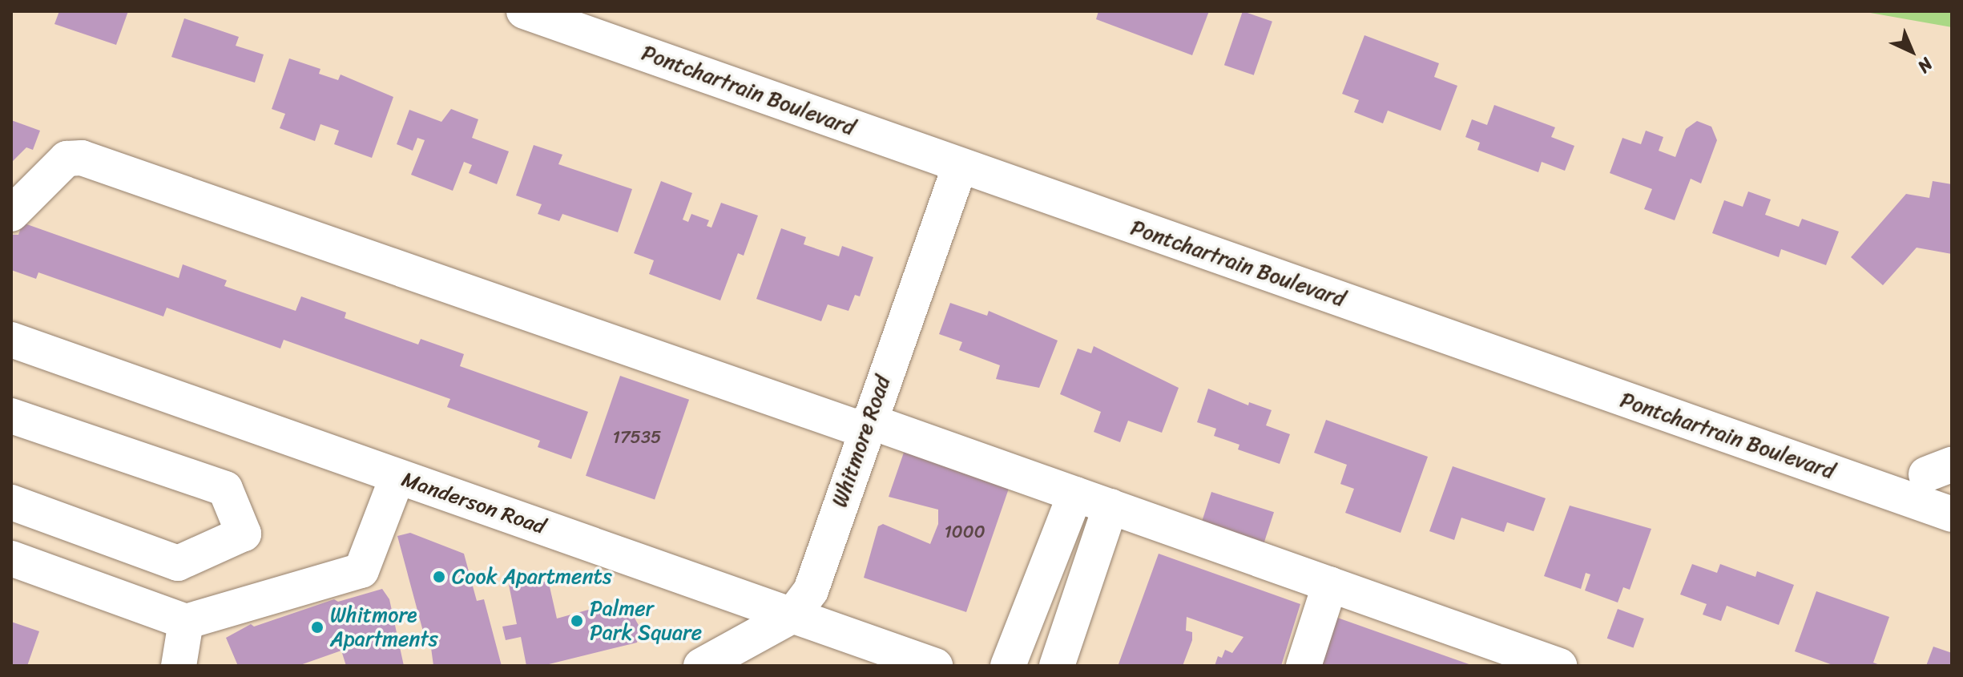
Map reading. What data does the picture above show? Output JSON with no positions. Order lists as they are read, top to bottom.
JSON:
{
  "streets": {
    "street": ["Pontchartrain Boulevard", "Whitmore Road", "Manderson Road"]
  },
  "crossings": [
    ["Pontchartrain Boulevard", "Whitmore Road"],
    ["Whitmore Road", "Manderson Road"]
  ],
  "places": ["Cook Apartments", "Palmer Park Square", "Whitmore Apartments"],
  "house_numbers": ["17535", "1000"],
  "north": "bottom right"
}
